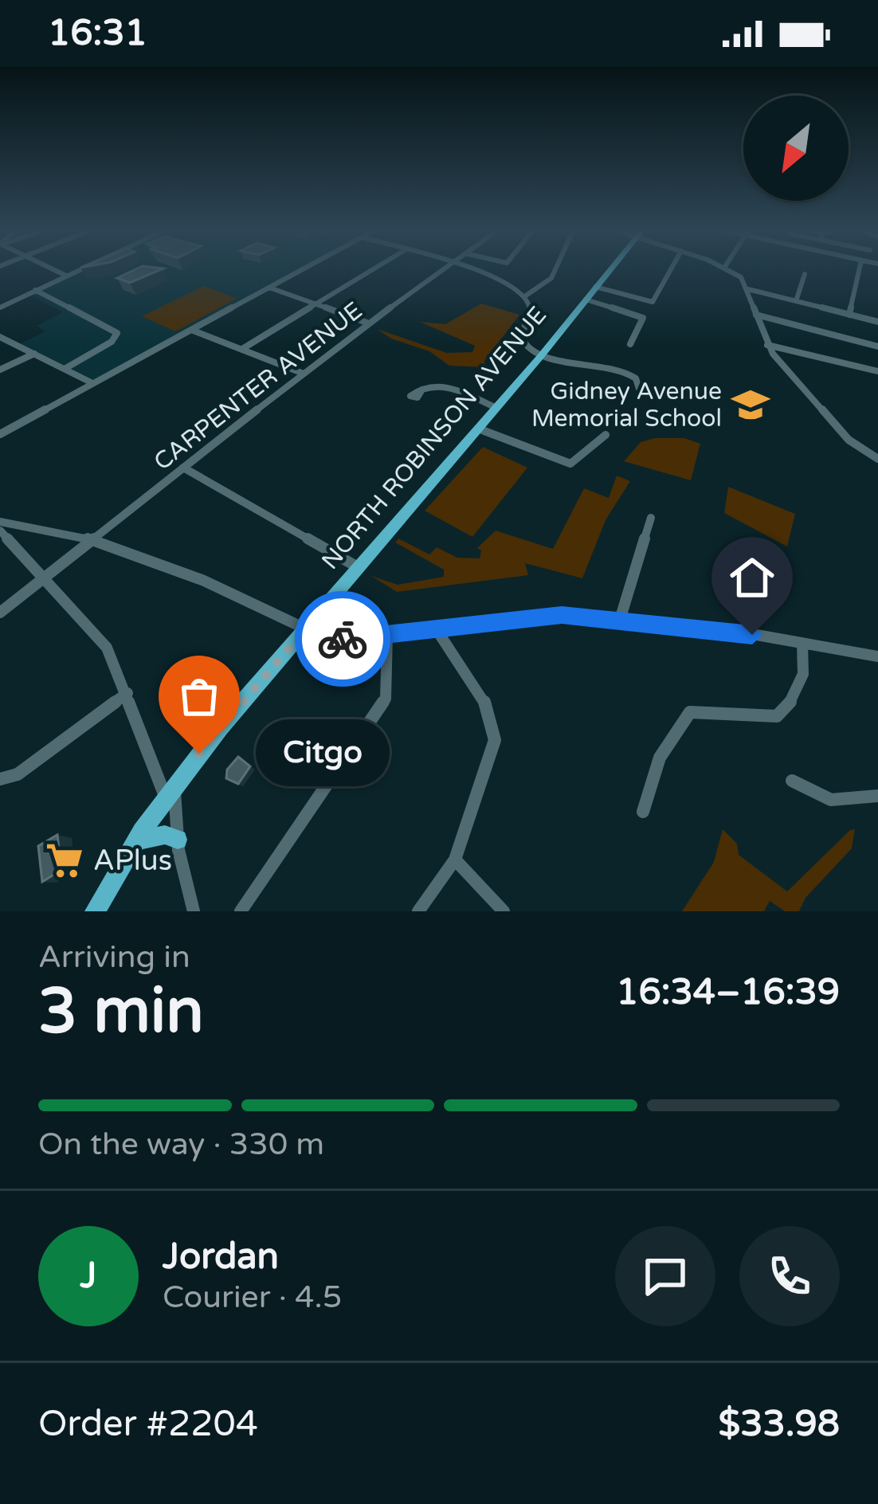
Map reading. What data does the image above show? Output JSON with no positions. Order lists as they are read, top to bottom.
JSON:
{
  "streets": {
    "highway": ["NORTH ROBINSON AVENUE"],
    "street": ["CARPENTER AVENUE"]
  },
  "places": {
    "school or university": ["Gidney Avenue Memorial School"],
    "other": ["Citgo"],
    "supermarket": ["APlus"]
  },
  "north": "bottom left",
  "page": {
    "status": "16:31",
    "bubble": "Citgo",
    "heading": ["3 min", "Arriving in", "16:34–16:39"],
    "panel": [
      "Jordan",
      "Courier · 4.5",
      "Order #2204",
      "$33.98"
    ],
    "bar": "On the way · 330 m",
    "round": "J"
  }
}
